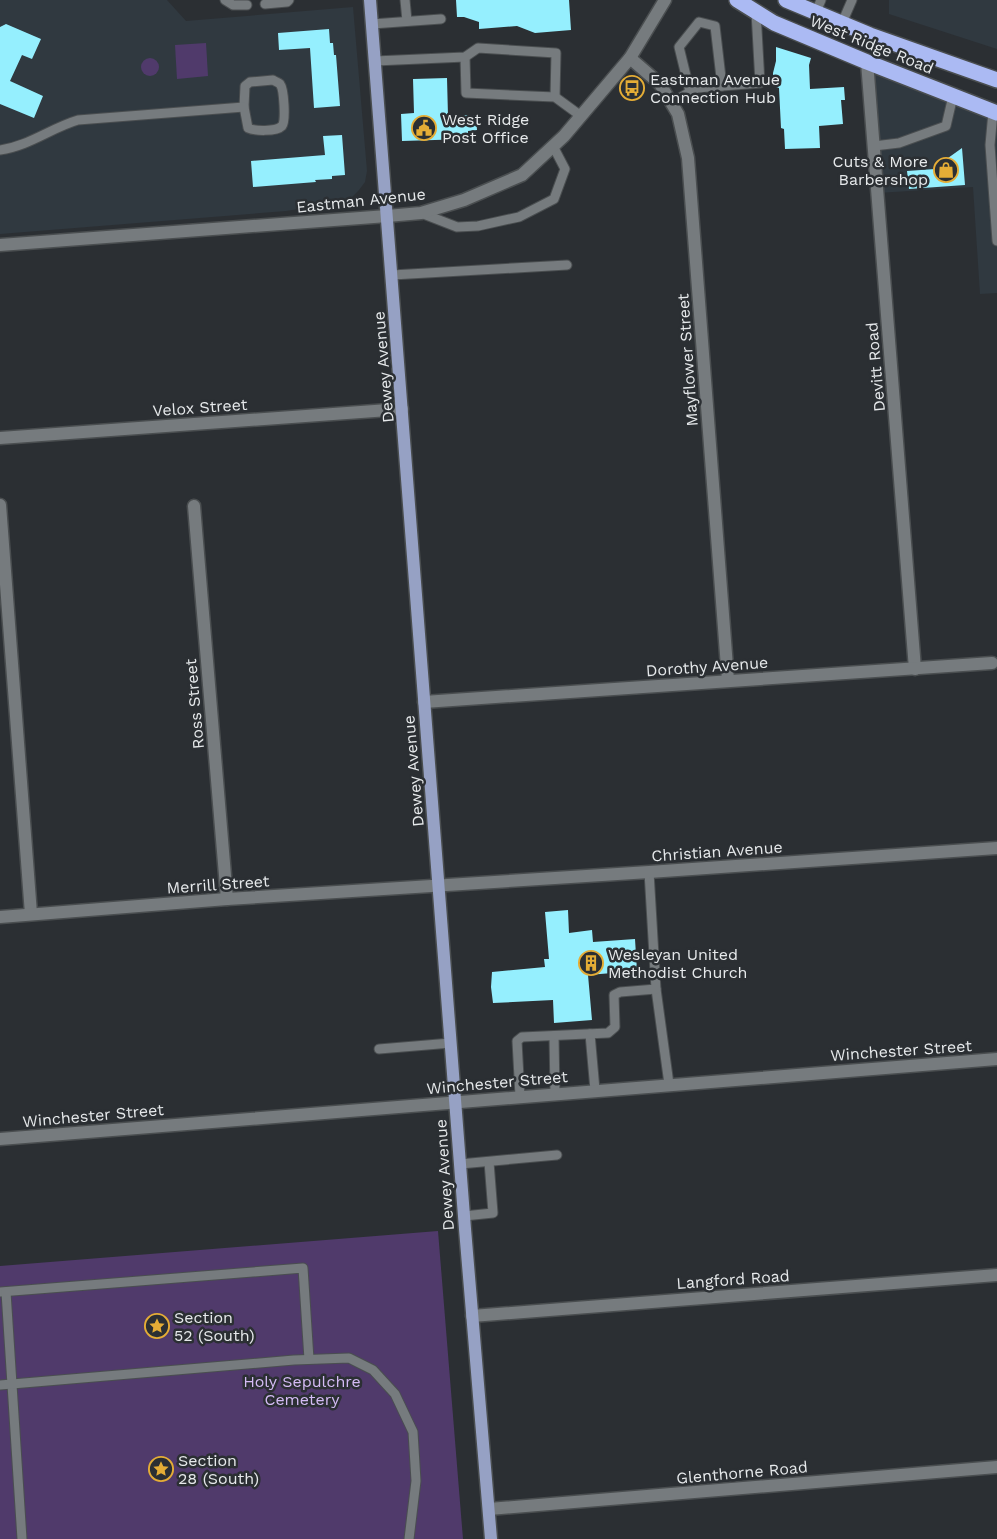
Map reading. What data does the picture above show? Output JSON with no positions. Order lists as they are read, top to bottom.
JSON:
{
  "streets": {
    "highway": ["West Ridge Road"],
    "main road": ["Dewey Avenue"],
    "street": [
      "Eastman Avenue",
      "Mayflower Street",
      "Devitt Road",
      "Velox Street",
      "Dorothy Avenue",
      "Ross Street",
      "Christian Avenue",
      "Merrill Street",
      "Winchester Street",
      "Langford Road",
      "Glenthorne Road"
    ]
  },
  "crossings": [
    ["West Ridge Road", "Devitt Road"],
    ["Eastman Avenue", "Mayflower Street"],
    ["Eastman Avenue", "Dewey Avenue"],
    ["Mayflower Street", "Dorothy Avenue"],
    ["Dewey Avenue", "Velox Street"],
    ["Dewey Avenue", "Dorothy Avenue"],
    ["Dewey Avenue", "Christian Avenue"],
    ["Dewey Avenue", "Merrill Street"],
    ["Dewey Avenue", "Winchester Street"],
    ["Dewey Avenue", "Langford Road"],
    ["Dewey Avenue", "Glenthorne Road"],
    ["Devitt Road", "Dorothy Avenue"],
    ["Ross Street", "Merrill Street"],
    ["Christian Avenue", "Merrill Street"]
  ],
  "parks": ["Holy Sepulchre Cemetery"],
  "places": {
    "bus stop": ["Eastman Avenue Connection Hub"],
    "public building": ["West Ridge Post Office"],
    "shop": ["Cuts & More Barbershop"],
    "building": ["Wesleyan United Methodist Church"],
    "place": ["Section 52 (South)", "Section 28 (South)"]
  }
}
